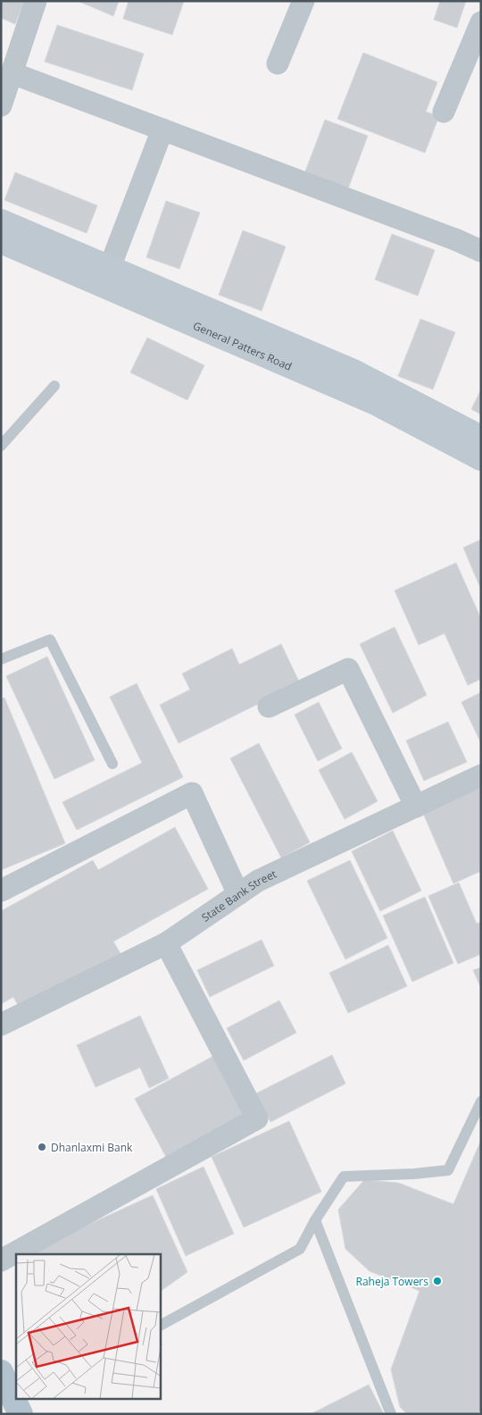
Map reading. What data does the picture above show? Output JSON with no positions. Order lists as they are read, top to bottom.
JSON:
{
  "streets": {
    "main road": ["General Patters Road"],
    "street": ["State Bank Street"]
  },
  "places": ["Dhanlaxmi Bank", "Raheja Towers"]
}
